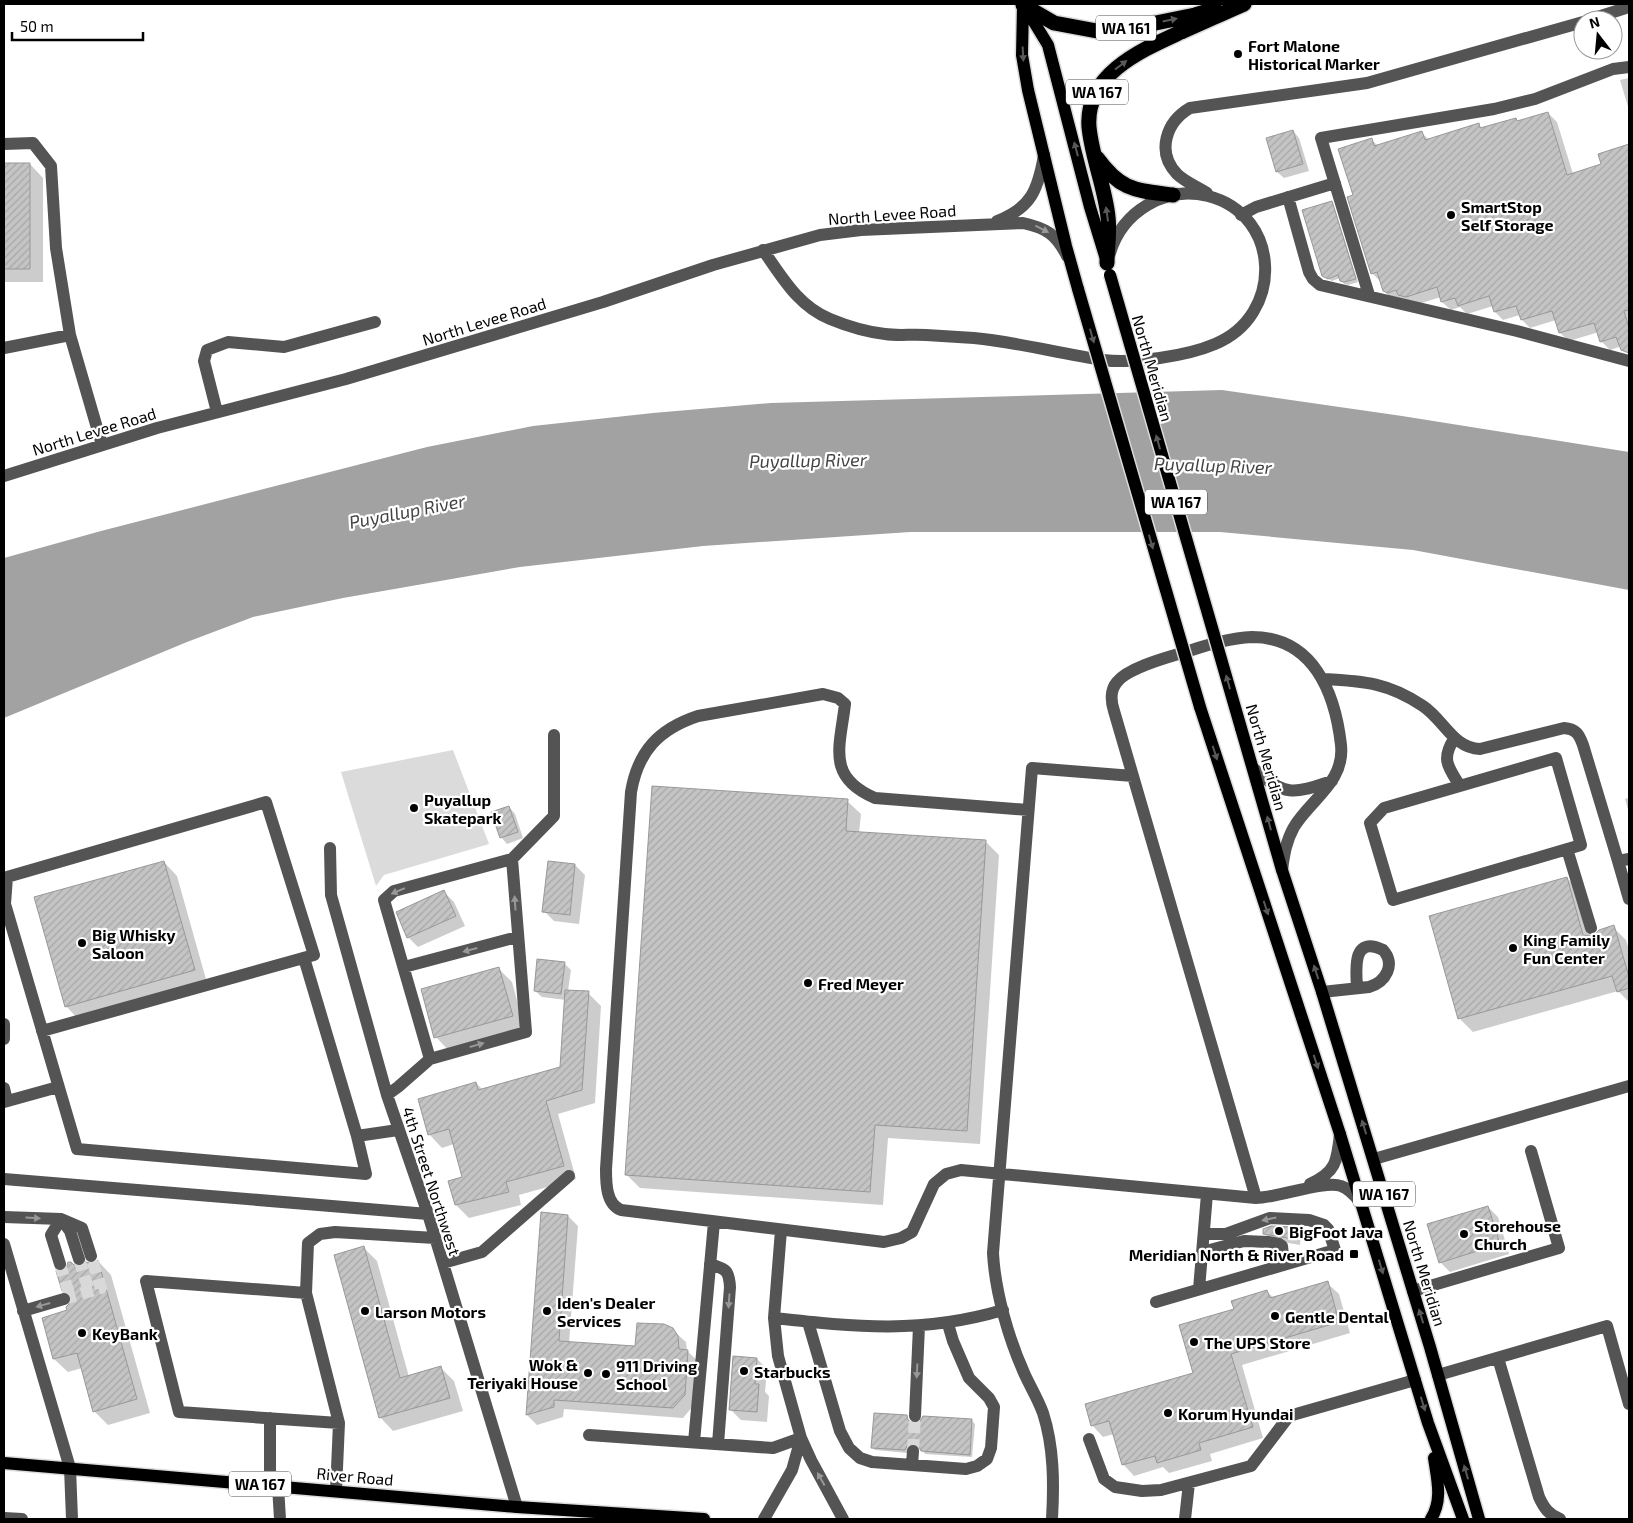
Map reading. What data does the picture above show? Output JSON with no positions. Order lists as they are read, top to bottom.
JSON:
{
  "streets": {
    "highway": ["WA 161", "WA 167"],
    "main road": ["North Meridian", "4th Street Northwest", "River Road"],
    "street": ["North Levee Road"]
  },
  "crossings": [
    ["WA 161", "WA 167"],
    ["WA 161", "North Meridian"],
    ["WA 167", "North Meridian"],
    ["4th Street Northwest", "River Road"]
  ],
  "water": ["Puyallup River"],
  "places": {
    "other": [
      "Fort Malone Historical Marker",
      "SmartStop Self Storage",
      "Puyallup Skatepark",
      "Big Whisky Saloon",
      "King Family Fun Center",
      "Fred Meyer",
      "BigFoot Java",
      "Storehouse Church",
      "Larson Motors",
      "Iden's Dealer Services",
      "Gentle Dental",
      "KeyBank",
      "The UPS Store",
      "Starbucks",
      "Wok & Teriyaki House",
      "911 Driving School",
      "Korum Hyundai"
    ],
    "transit": ["Meridian North & River Road"]
  },
  "scale_bar": "50 m",
  "north": "top"
}
